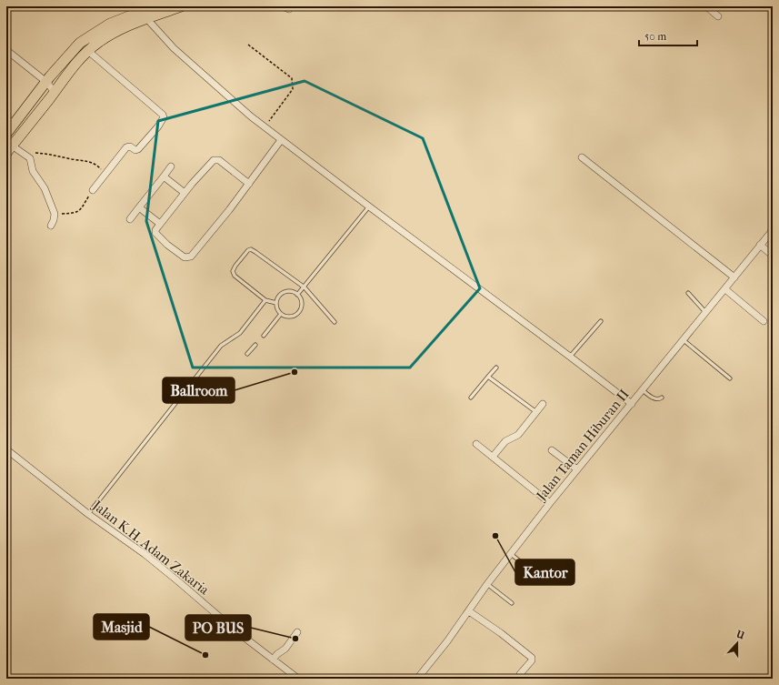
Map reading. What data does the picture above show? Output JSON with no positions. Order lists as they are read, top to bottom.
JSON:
{
  "streets": {
    "street": ["Jalan Taman Hiburan II", "Jalan K.H. Adam Zakaria"]
  },
  "places": [
    "Ballroom",
    "Kantor",
    "PO BUS",
    "Masjid"
  ],
  "scale_bar": "50 m",
  "north": "top"
}
